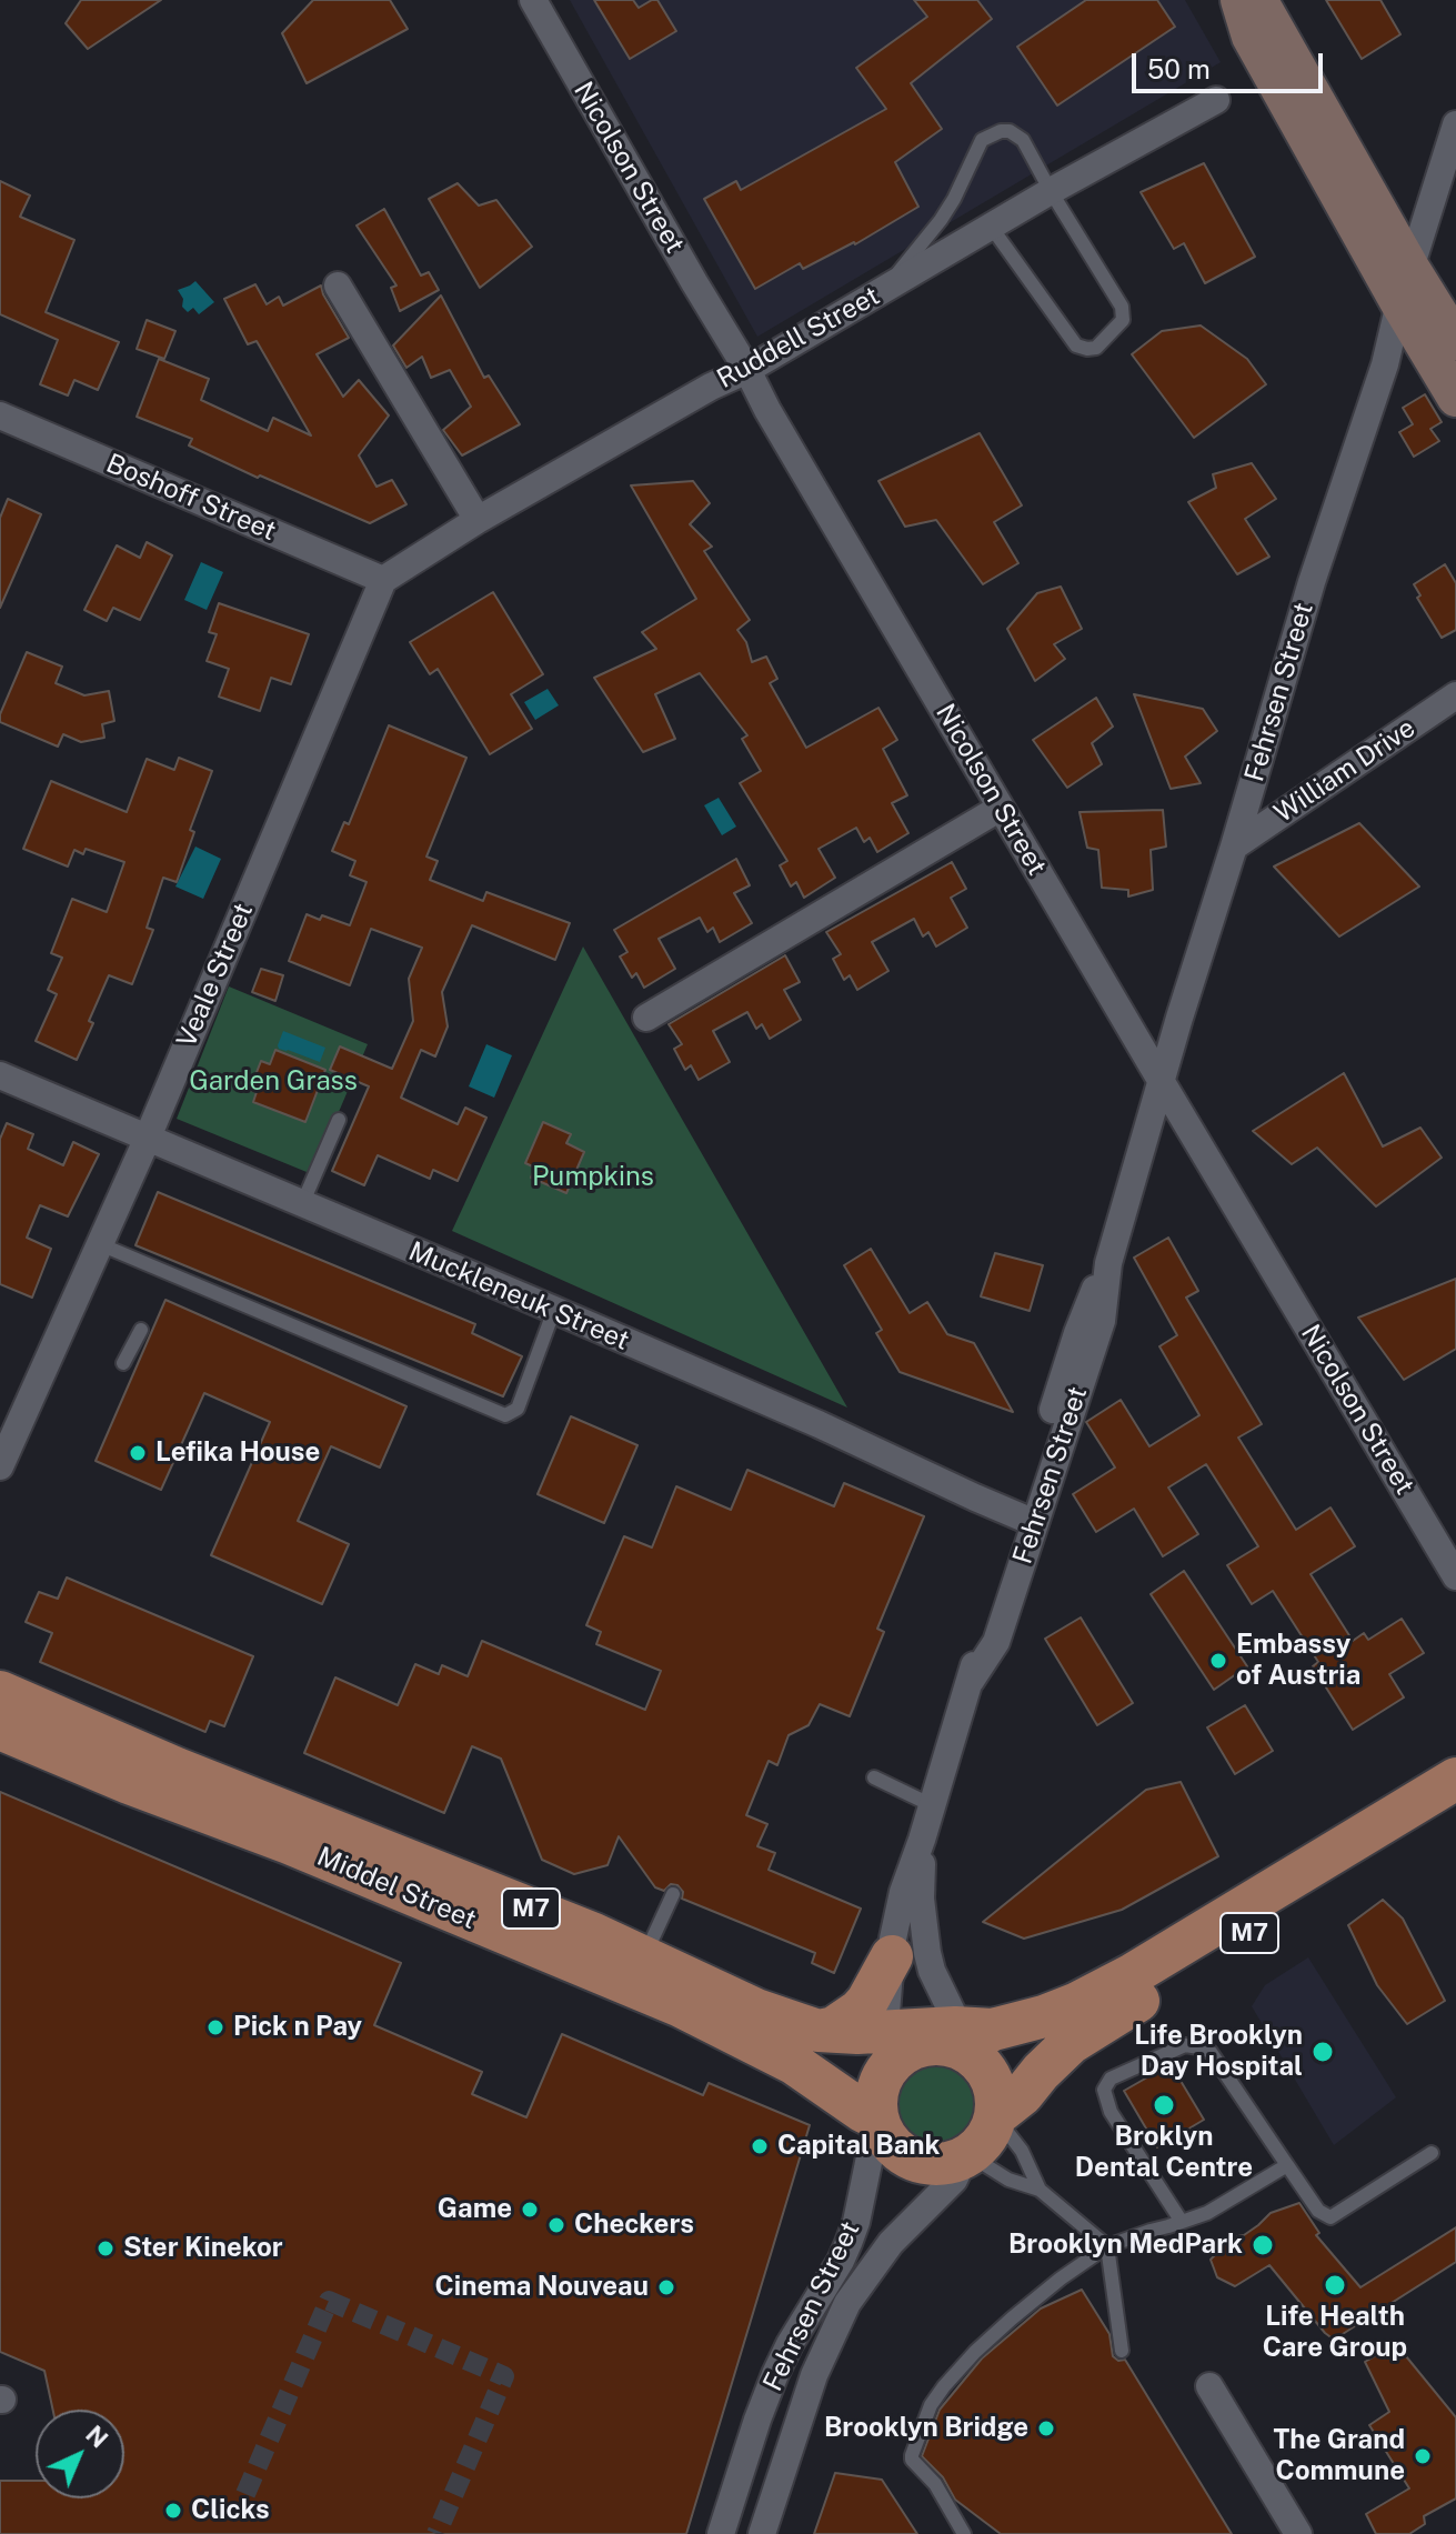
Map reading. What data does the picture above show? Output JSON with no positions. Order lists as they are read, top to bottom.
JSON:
{
  "streets": {
    "main road": ["Middel Street", "M7"],
    "street": [
      "Nicolson Street",
      "Ruddell Street",
      "Boshoff Street",
      "Fehrsen Street",
      "William Drive",
      "Veale Street",
      "Muckleneuk Street"
    ]
  },
  "crossings": [
    ["Nicolson Street", "Ruddell Street"],
    ["Nicolson Street", "Fehrsen Street"],
    ["Ruddell Street", "Boshoff Street"],
    ["Ruddell Street", "Veale Street"],
    ["Boshoff Street", "Veale Street"],
    ["Fehrsen Street", "William Drive"],
    ["Fehrsen Street", "Muckleneuk Street"],
    ["Fehrsen Street", "Middel Street"],
    ["Fehrsen Street", "M7"],
    ["Veale Street", "Muckleneuk Street"],
    ["Middel Street", "M7"]
  ],
  "parks": ["Garden Grass", "Pumpkins"],
  "places": [
    "Lefika House",
    "Embassy of Austria",
    "Pick n Pay",
    "Life Brooklyn Day Hospital",
    "Broklyn Dental Centre",
    "Capital Bank",
    "Game",
    "Checkers",
    "Brooklyn MedPark",
    "Ster Kinekor",
    "Life Health Care Group",
    "Cinema Nouveau",
    "Brooklyn Bridge",
    "The Grand Commune",
    "Clicks"
  ],
  "scale_bar": "50 m",
  "north": "top right"
}
